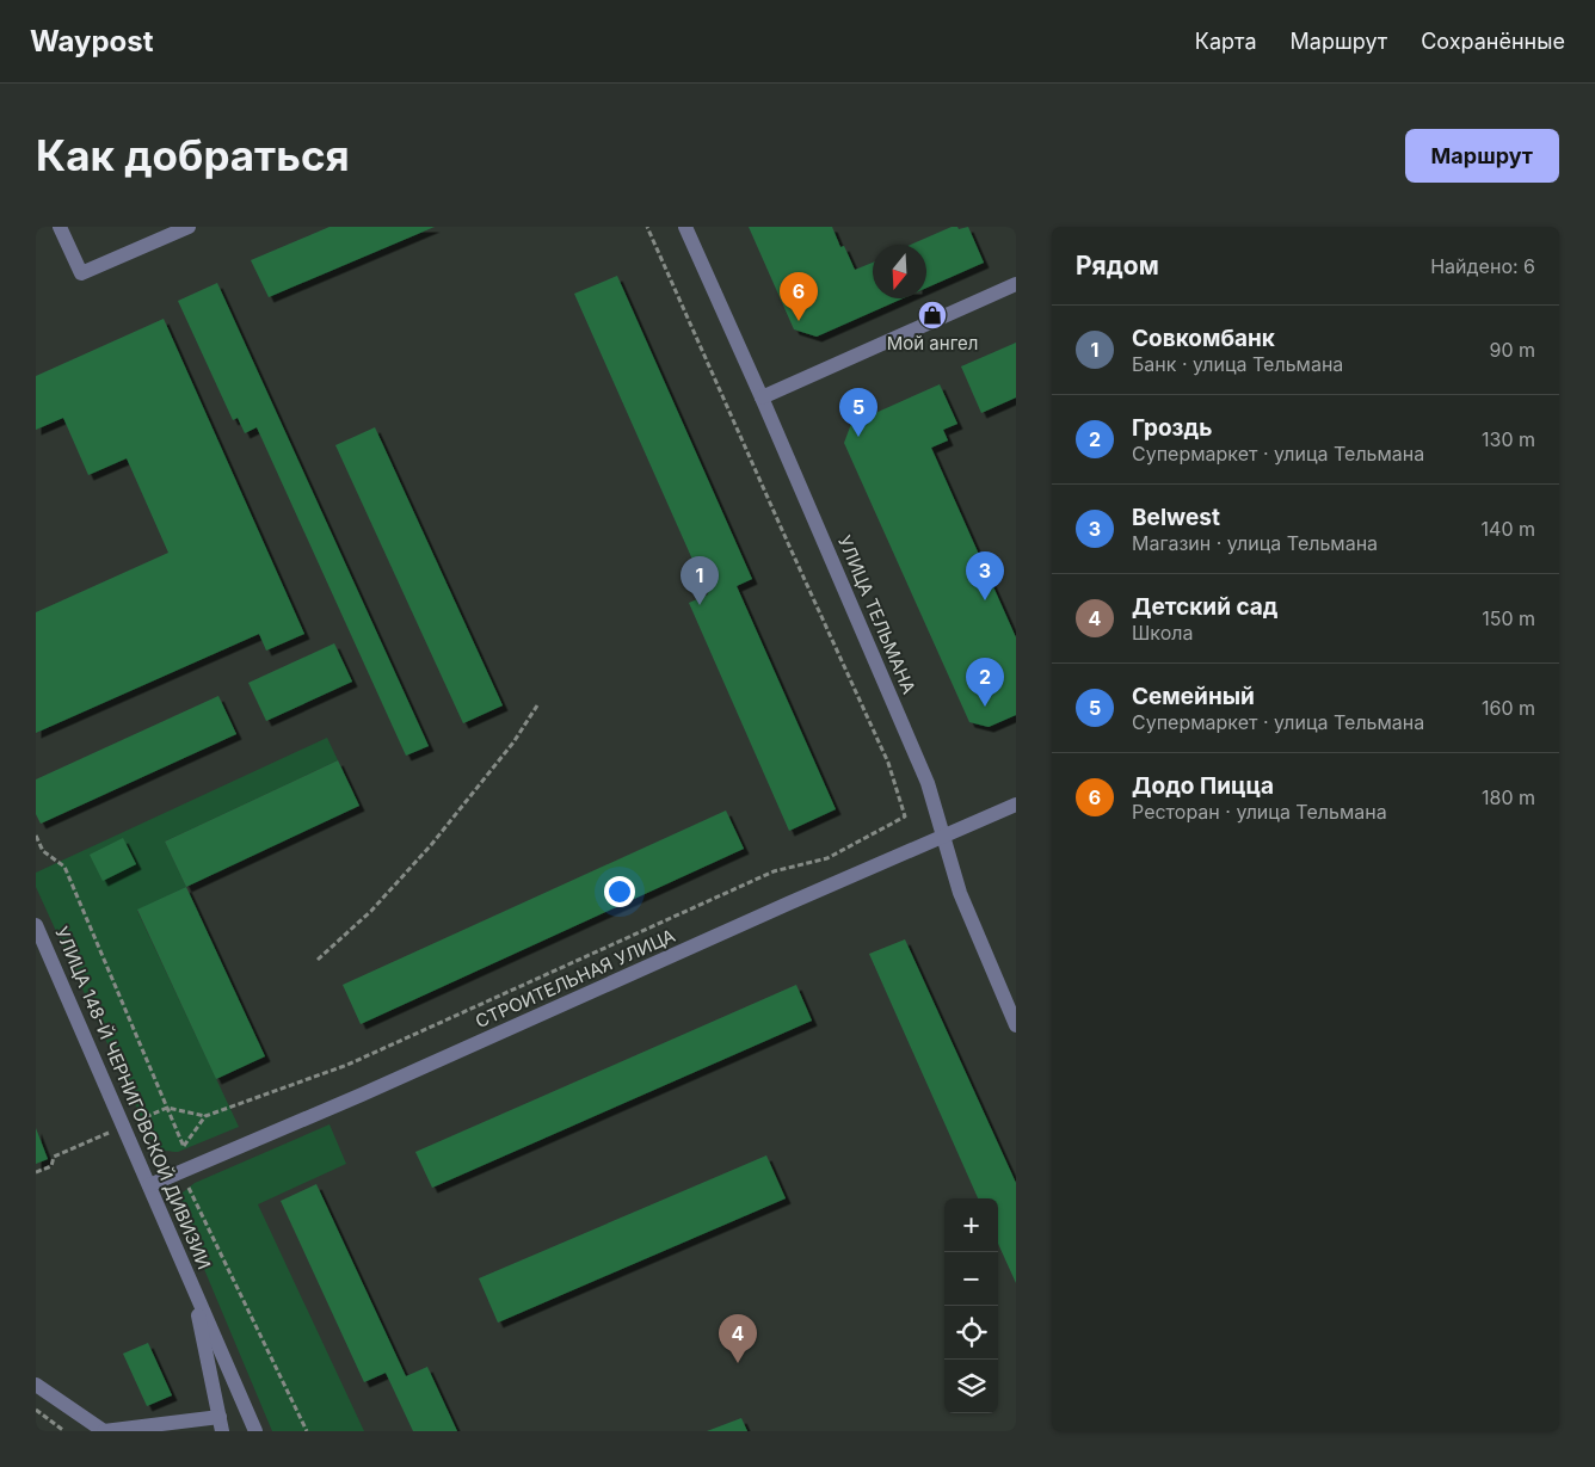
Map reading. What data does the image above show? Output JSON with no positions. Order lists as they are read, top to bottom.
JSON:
{
  "streets": {
    "street": ["УЛИЦА ТЕЛЬМАНА", "СТРОИТЕЛЬНАЯ УЛИЦА", "УЛИЦА 148-Й ЧЕРНИГОВСКОЙ ДИВИЗИИ"]
  },
  "crossings": [
    ["УЛИЦА ТЕЛЬМАНА", "СТРОИТЕЛЬНАЯ УЛИЦА"],
    ["СТРОИТЕЛЬНАЯ УЛИЦА", "УЛИЦА 148-Й ЧЕРНИГОВСКОЙ ДИВИЗИИ"]
  ],
  "places": {
    "shop": ["Мой ангел"]
  },
  "north": "bottom",
  "page": {
    "header": "Waypost",
    "nav": ["Карта", "Маршрут", "Сохранённые"],
    "buttons": "Маршрут",
    "title": "Как добраться",
    "heading": ["Рядом", "Найдено: 6"],
    "pins": [
      "6",
      "5",
      "3",
      "1",
      "2",
      "4"
    ],
    "list": [
      {
        "mark": "1",
        "name": "Совкомбанк",
        "note": "Банк · улица Тельмана",
        "value": "90 m"
      },
      {
        "mark": "2",
        "name": "Гроздь",
        "note": "Супермаркет · улица Тельмана",
        "value": "130 m"
      },
      {
        "mark": "3",
        "name": "Belwest",
        "note": "Магазин · улица Тельмана",
        "value": "140 m"
      },
      {
        "mark": "4",
        "name": "Детский сад",
        "note": "Школа",
        "value": "150 m"
      },
      {
        "mark": "5",
        "name": "Семейный",
        "note": "Супермаркет · улица Тельмана",
        "value": "160 m"
      },
      {
        "mark": "6",
        "name": "Додо Пицца",
        "note": "Ресторан · улица Тельмана",
        "value": "180 m"
      }
    ],
    "map_buttons": ["+", "−"]
  }
}
